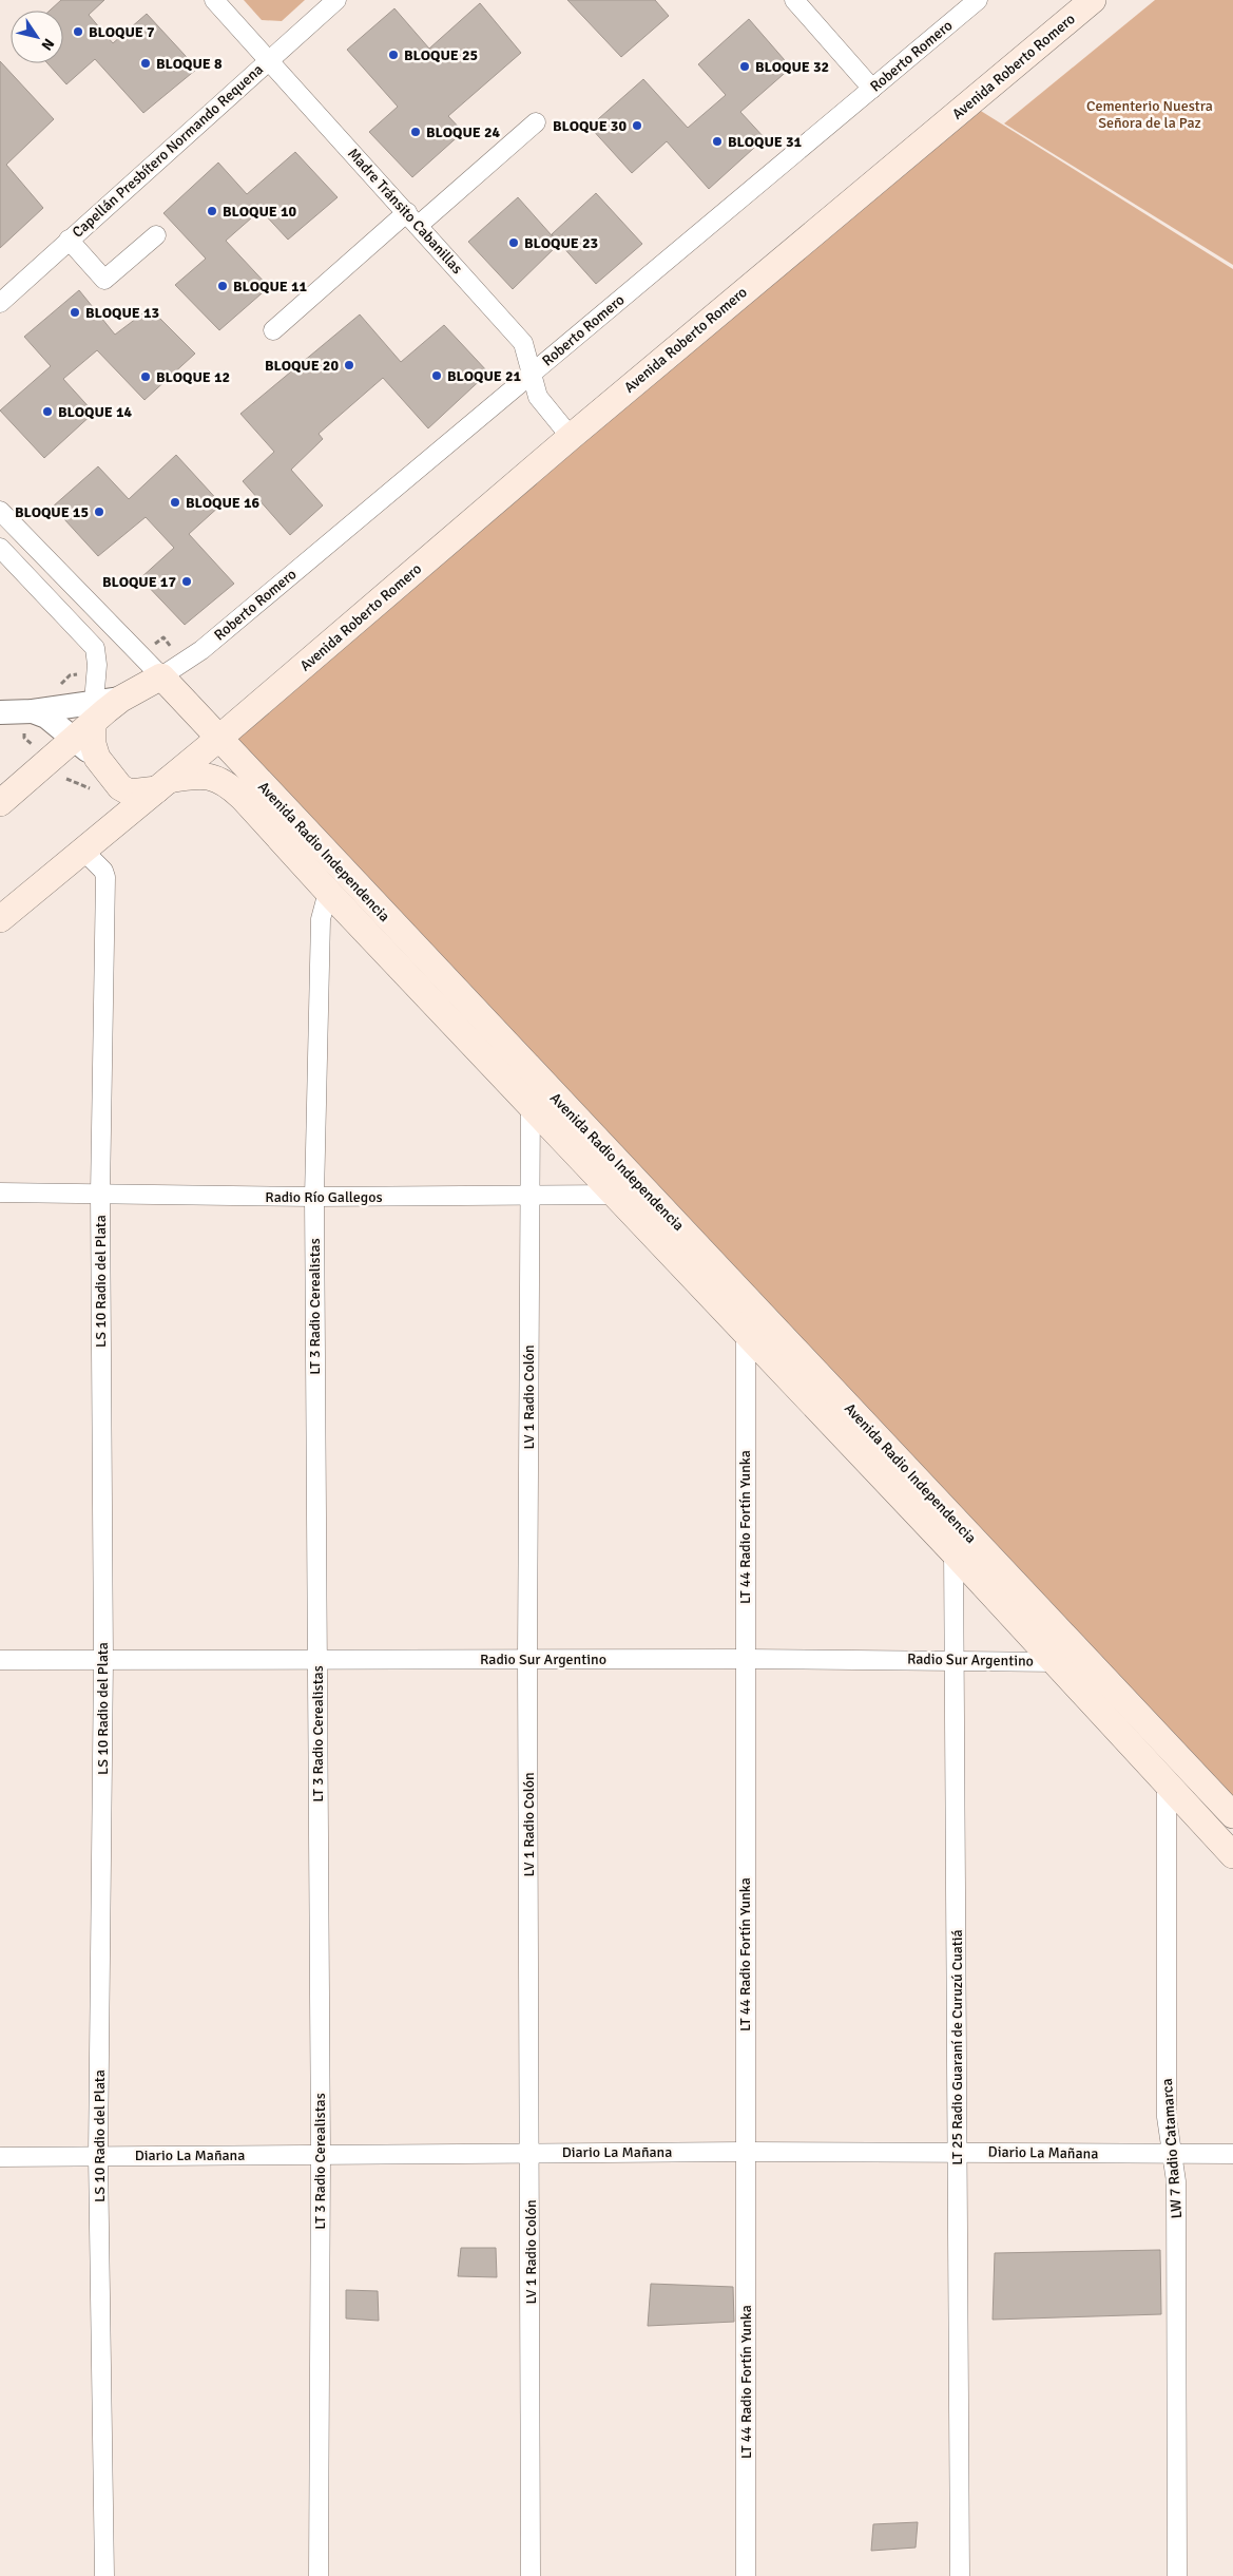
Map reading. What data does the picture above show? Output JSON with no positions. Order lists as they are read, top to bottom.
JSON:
{
  "streets": {
    "main road": ["Avenida Roberto Romero", "Avenida Radio Independencia"],
    "street": [
      "Roberto Romero",
      "Capellán Presbítero Normando Requena",
      "Madre Tránsito Cabanillas",
      "Radio Río Gallegos",
      "LS 10 Radio del Plata",
      "LT 3 Radio Cerealistas",
      "LV 1 Radio Colón",
      "LT 44 Radio Fortín Yunka",
      "Radio Sur Argentino",
      "LT 25 Radio Guaraní de Curuzú Cuatiá",
      "LW 7 Radio Catamarca",
      "Diario La Mañana"
    ]
  },
  "crossings": [
    ["Roberto Romero", "Madre Tránsito Cabanillas"],
    ["Roberto Romero", "Avenida Radio Independencia"],
    ["Avenida Roberto Romero", "Madre Tránsito Cabanillas"],
    ["Avenida Roberto Romero", "Avenida Radio Independencia"],
    ["Avenida Roberto Romero", "LS 10 Radio del Plata"],
    ["Capellán Presbítero Normando Requena", "Madre Tránsito Cabanillas"],
    ["Avenida Radio Independencia", "Radio Río Gallegos"],
    ["Avenida Radio Independencia", "LT 3 Radio Cerealistas"],
    ["Avenida Radio Independencia", "LV 1 Radio Colón"],
    ["Avenida Radio Independencia", "LT 44 Radio Fortín Yunka"],
    ["Avenida Radio Independencia", "Radio Sur Argentino"],
    ["Avenida Radio Independencia", "LT 25 Radio Guaraní de Curuzú Cuatiá"],
    ["Avenida Radio Independencia", "LW 7 Radio Catamarca"],
    ["Radio Río Gallegos", "LS 10 Radio del Plata"],
    ["Radio Río Gallegos", "LT 3 Radio Cerealistas"],
    ["Radio Río Gallegos", "LV 1 Radio Colón"],
    ["LS 10 Radio del Plata", "Radio Sur Argentino"],
    ["LS 10 Radio del Plata", "Diario La Mañana"],
    ["LT 3 Radio Cerealistas", "Radio Sur Argentino"],
    ["LT 3 Radio Cerealistas", "Diario La Mañana"],
    ["LV 1 Radio Colón", "Radio Sur Argentino"],
    ["LV 1 Radio Colón", "Diario La Mañana"],
    ["LT 44 Radio Fortín Yunka", "Radio Sur Argentino"],
    ["LT 44 Radio Fortín Yunka", "Diario La Mañana"],
    ["Radio Sur Argentino", "LT 25 Radio Guaraní de Curuzú Cuatiá"],
    ["LT 25 Radio Guaraní de Curuzú Cuatiá", "Diario La Mañana"],
    ["LW 7 Radio Catamarca", "Diario La Mañana"]
  ],
  "parks": ["Cementerio Nuestra Señora de la Paz"],
  "places": [
    "BLOQUE 7",
    "BLOQUE 25",
    "BLOQUE 8",
    "BLOQUE 32",
    "BLOQUE 30",
    "BLOQUE 24",
    "BLOQUE 31",
    "BLOQUE 10",
    "BLOQUE 23",
    "BLOQUE 11",
    "BLOQUE 13",
    "BLOQUE 20",
    "BLOQUE 21",
    "BLOQUE 12",
    "BLOQUE 14",
    "BLOQUE 16",
    "BLOQUE 15",
    "BLOQUE 17"
  ],
  "north": "bottom right"
}
